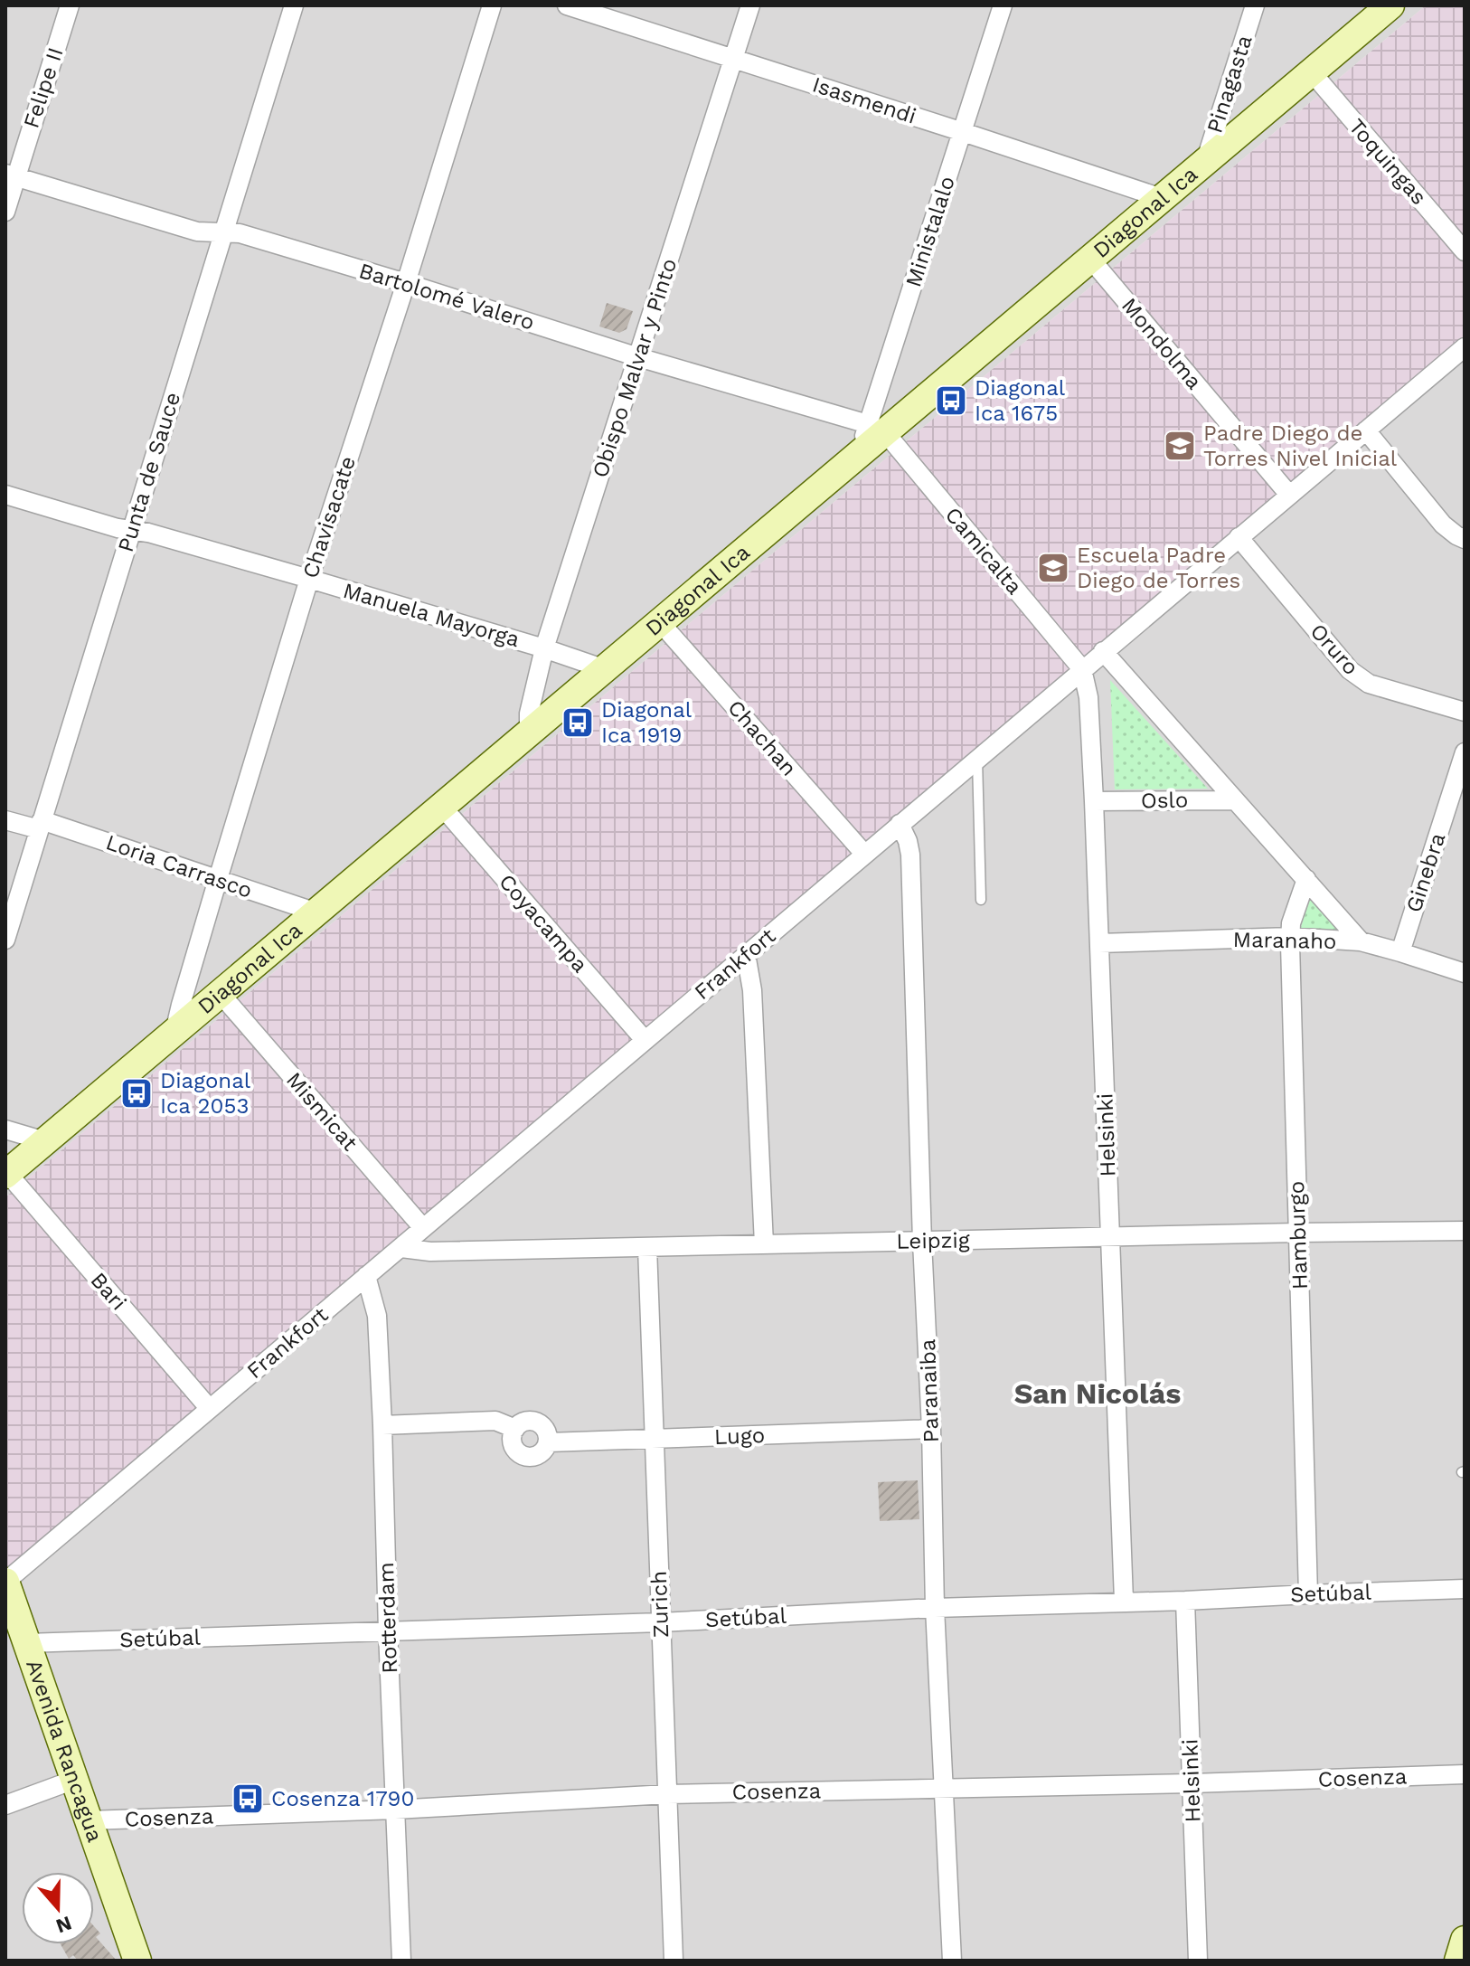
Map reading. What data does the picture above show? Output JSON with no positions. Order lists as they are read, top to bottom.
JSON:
{
  "streets": {
    "main road": ["Diagonal Ica", "Avenida Rancagua"],
    "street": [
      "Pinagasta",
      "Felipe II",
      "Isasmendi",
      "Toquingas",
      "Ministalalo",
      "Bartolomé Valero",
      "Mondolma",
      "Obispo Malvar y Pinto",
      "Punta de Sauce",
      "Chavisacate",
      "Camicalta",
      "Manuela Mayorga",
      "Oruro",
      "Chachan",
      "Oslo",
      "Loria Carrasco",
      "Ginebra",
      "Coyacampa",
      "Maranaho",
      "Frankfort",
      "Mismicat",
      "Helsinki",
      "Hamburgo",
      "Leipzig",
      "Bari",
      "Paranaiba",
      "Lugo",
      "Setúbal",
      "Zurich",
      "Rotterdam",
      "Cosenza"
    ]
  },
  "crossings": [
    ["Pinagasta", "Diagonal Ica"],
    ["Felipe II", "Bartolomé Valero"],
    ["Isasmendi", "Diagonal Ica"],
    ["Isasmendi", "Ministalalo"],
    ["Isasmendi", "Obispo Malvar y Pinto"],
    ["Toquingas", "Diagonal Ica"],
    ["Diagonal Ica", "Ministalalo"],
    ["Diagonal Ica", "Bartolomé Valero"],
    ["Diagonal Ica", "Mondolma"],
    ["Diagonal Ica", "Obispo Malvar y Pinto"],
    ["Diagonal Ica", "Chavisacate"],
    ["Diagonal Ica", "Camicalta"],
    ["Diagonal Ica", "Manuela Mayorga"],
    ["Diagonal Ica", "Chachan"],
    ["Diagonal Ica", "Loria Carrasco"],
    ["Diagonal Ica", "Coyacampa"],
    ["Diagonal Ica", "Mismicat"],
    ["Diagonal Ica", "Bari"],
    ["Ministalalo", "Bartolomé Valero"],
    ["Ministalalo", "Camicalta"],
    ["Bartolomé Valero", "Obispo Malvar y Pinto"],
    ["Bartolomé Valero", "Punta de Sauce"],
    ["Bartolomé Valero", "Chavisacate"],
    ["Bartolomé Valero", "Camicalta"],
    ["Mondolma", "Frankfort"],
    ["Obispo Malvar y Pinto", "Manuela Mayorga"],
    ["Punta de Sauce", "Manuela Mayorga"],
    ["Punta de Sauce", "Loria Carrasco"],
    ["Chavisacate", "Manuela Mayorga"],
    ["Chavisacate", "Loria Carrasco"],
    ["Camicalta", "Frankfort"],
    ["Camicalta", "Helsinki"],
    ["Oruro", "Frankfort"],
    ["Chachan", "Frankfort"],
    ["Oslo", "Helsinki"],
    ["Ginebra", "Maranaho"],
    ["Coyacampa", "Frankfort"],
    ["Maranaho", "Helsinki"],
    ["Maranaho", "Hamburgo"],
    ["Frankfort", "Mismicat"],
    ["Frankfort", "Helsinki"],
    ["Frankfort", "Leipzig"],
    ["Frankfort", "Bari"],
    ["Frankfort", "Paranaiba"],
    ["Frankfort", "Rotterdam"],
    ["Frankfort", "Avenida Rancagua"],
    ["Helsinki", "Leipzig"],
    ["Helsinki", "Setúbal"],
    ["Helsinki", "Cosenza"],
    ["Hamburgo", "Leipzig"],
    ["Hamburgo", "Setúbal"],
    ["Leipzig", "Paranaiba"],
    ["Leipzig", "Zurich"],
    ["Paranaiba", "Lugo"],
    ["Paranaiba", "Setúbal"],
    ["Paranaiba", "Cosenza"],
    ["Lugo", "Zurich"],
    ["Setúbal", "Zurich"],
    ["Setúbal", "Rotterdam"],
    ["Setúbal", "Avenida Rancagua"],
    ["Zurich", "Cosenza"],
    ["Rotterdam", "Cosenza"],
    ["Avenida Rancagua", "Cosenza"]
  ],
  "districts": ["San Nicolás"],
  "places": {
    "bus stop": [
      "Diagonal Ica 1675",
      "Diagonal Ica 1919",
      "Diagonal Ica 2053",
      "Cosenza 1790"
    ],
    "school or university": ["Padre Diego de Torres Nivel Inicial", "Escuela Padre Diego de Torres"]
  },
  "north": "bottom"
}
